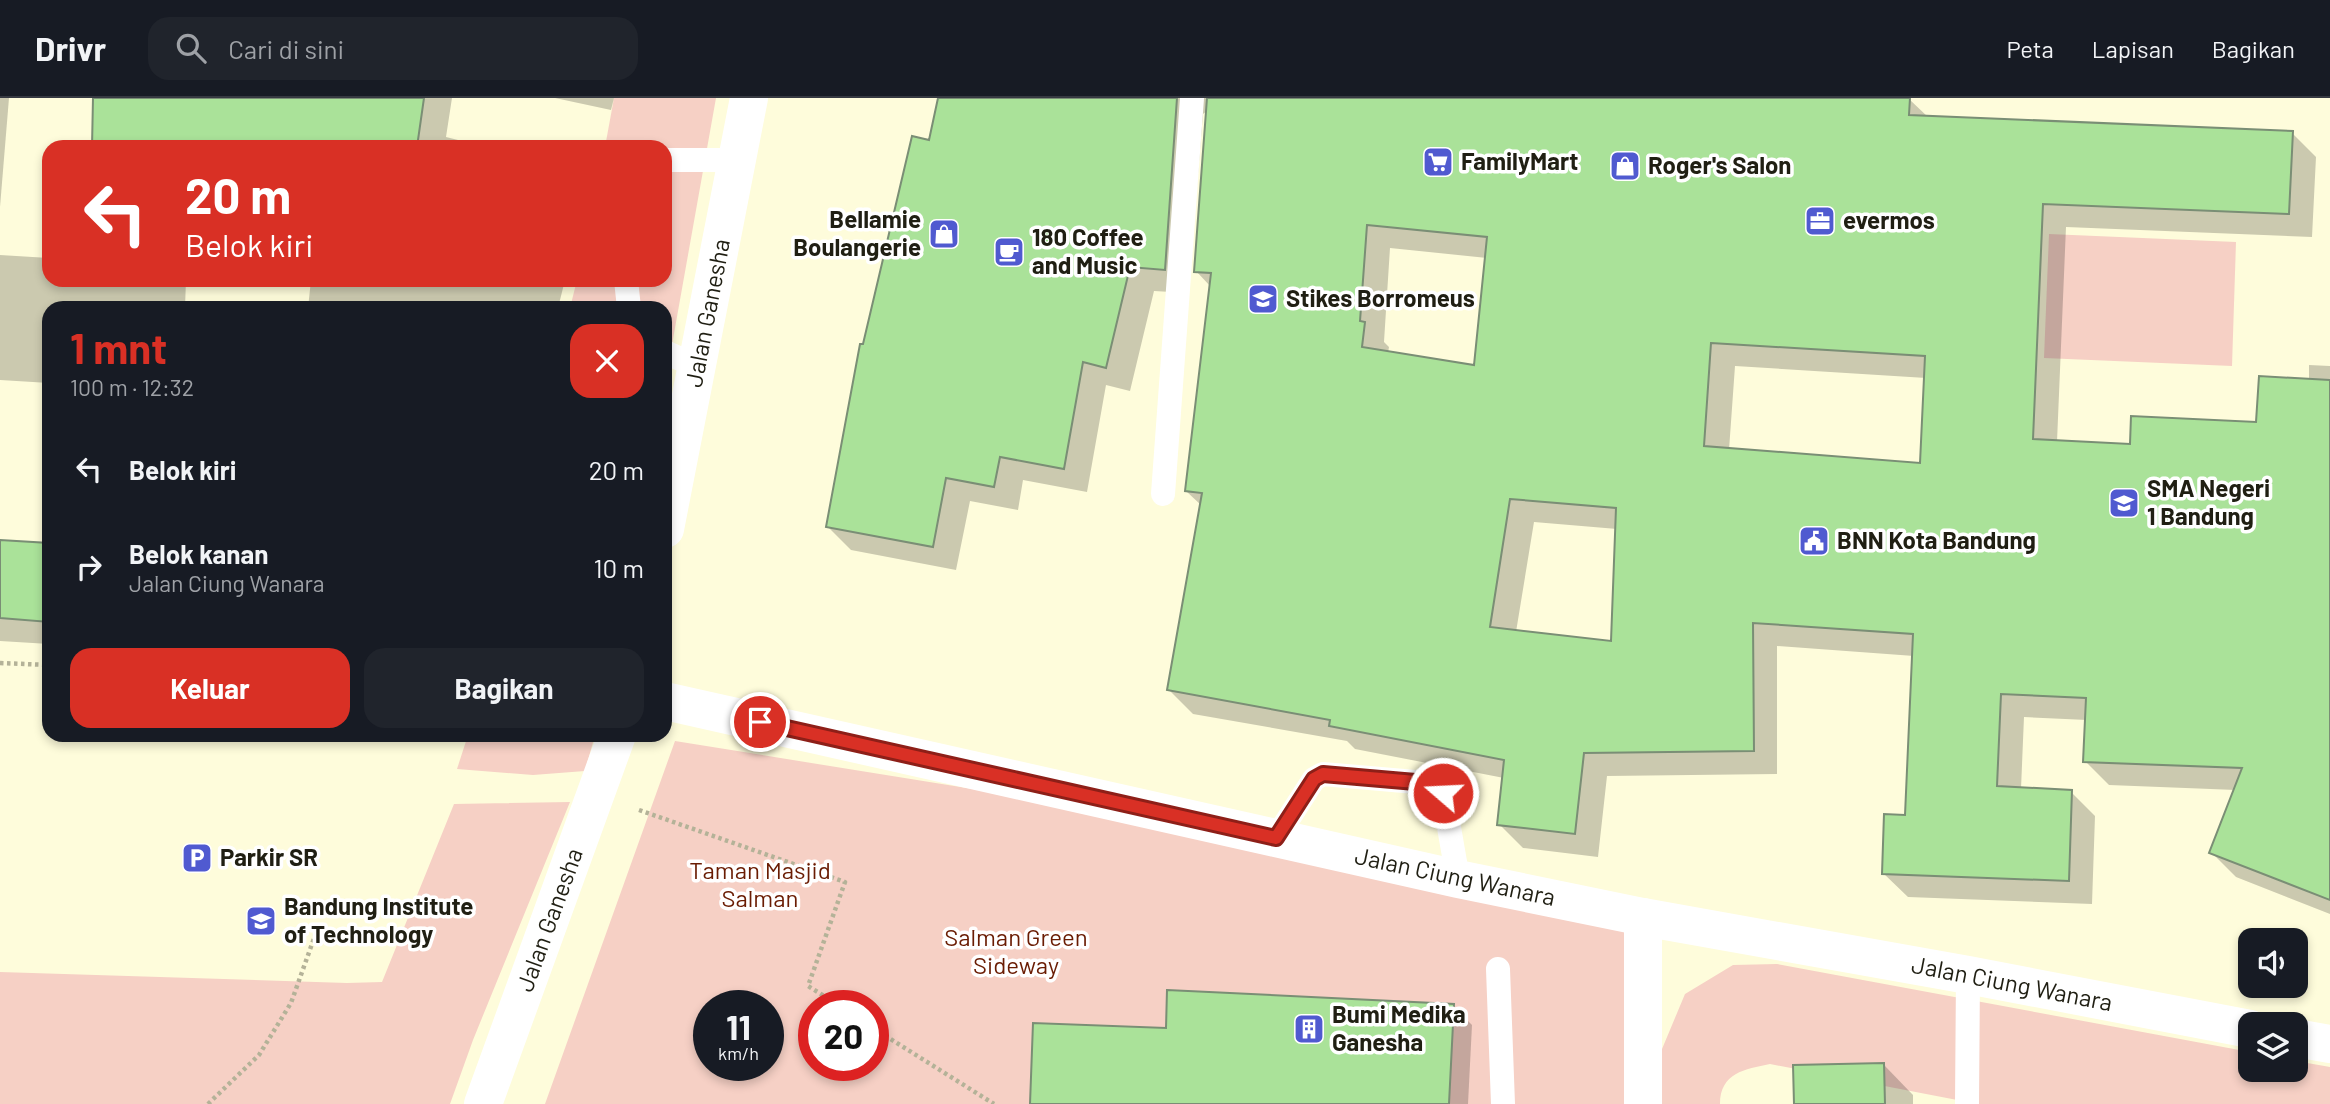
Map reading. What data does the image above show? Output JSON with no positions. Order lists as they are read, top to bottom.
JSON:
{
  "streets": {
    "street": ["Jalan Ganesha", "Jalan Ciung Wanara"]
  },
  "parks": ["Taman Masjid Salman", "Salman Green Sideway"],
  "places": {
    "supermarket": ["FamilyMart"],
    "shop": ["Roger's Salon", "Bellamie Boulangerie"],
    "office": ["evermos"],
    "cafe": ["180 Coffee and Music"],
    "school or university": ["Stikes Borromeus", "SMA Negeri 1 Bandung", "Bandung Institute of Technology"],
    "public building": ["BNN Kota Bandung"],
    "parking": ["Parkir SR"],
    "building": ["Bumi Medika Ganesha"]
  },
  "page": {
    "header": "Drivr",
    "search": "Cari di sini",
    "nav": ["Peta", "Lapisan", "Bagikan"],
    "turn": ["20 m", "Belok kiri"],
    "heading": ["1 mnt", "100 m · 12:32"],
    "list": [
      {
        "name": "Belok kiri",
        "value": "20 m"
      },
      {
        "name": "Belok kanan",
        "note": "Jalan Ciung Wanara",
        "value": "10 m"
      }
    ],
    "buttons": ["Keluar", "Bagikan"],
    "speed": "11 km/h",
    "limit": "20"
  }
}
